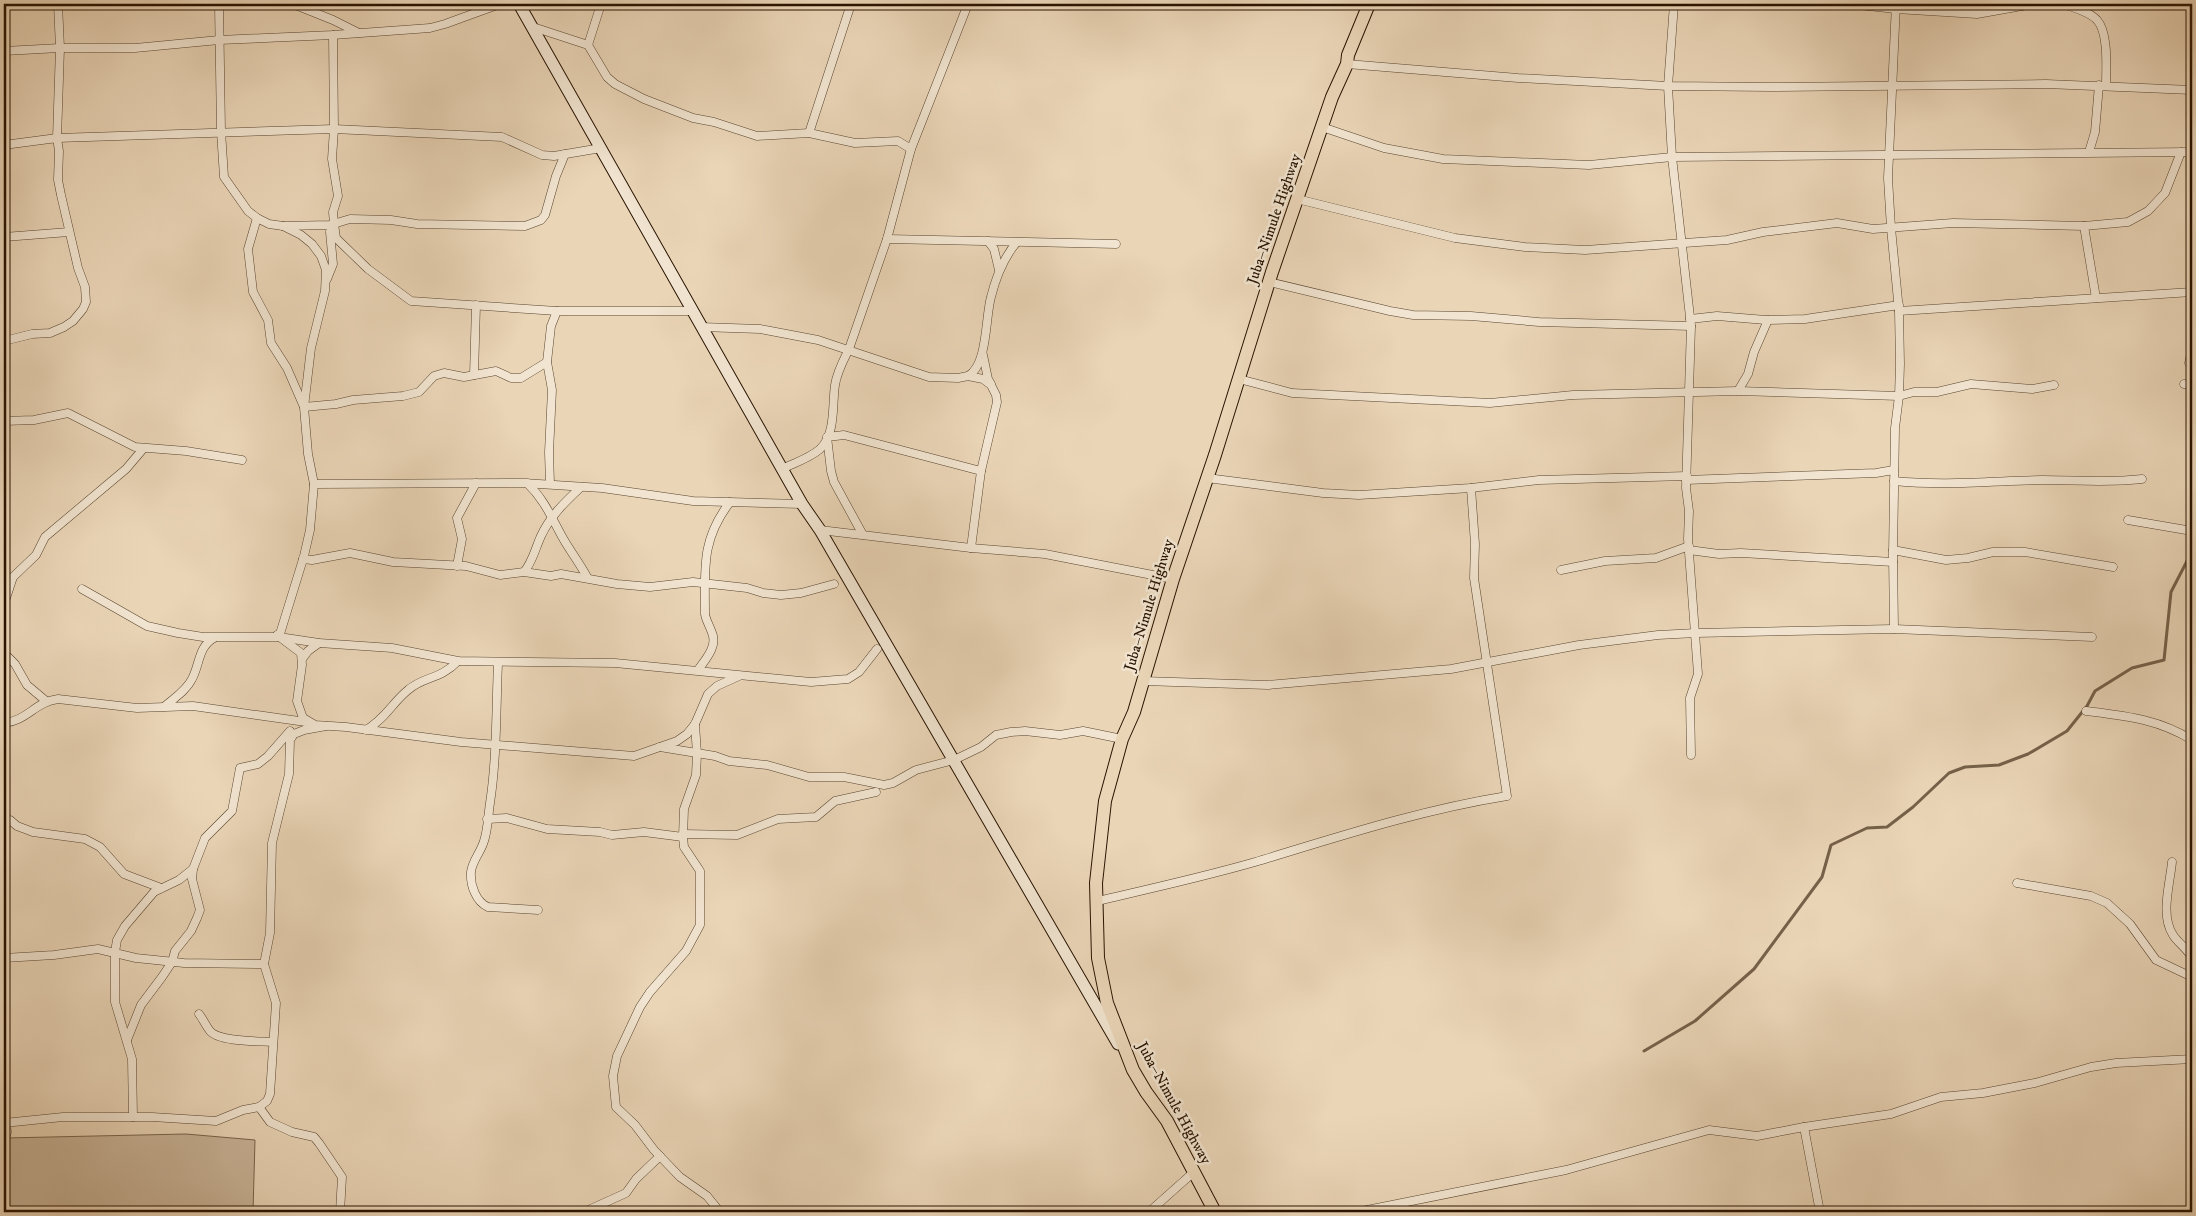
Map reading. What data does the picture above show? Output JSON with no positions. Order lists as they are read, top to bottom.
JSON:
{
  "streets": {
    "main road": ["Juba–Nimule Highway"]
  }
}
